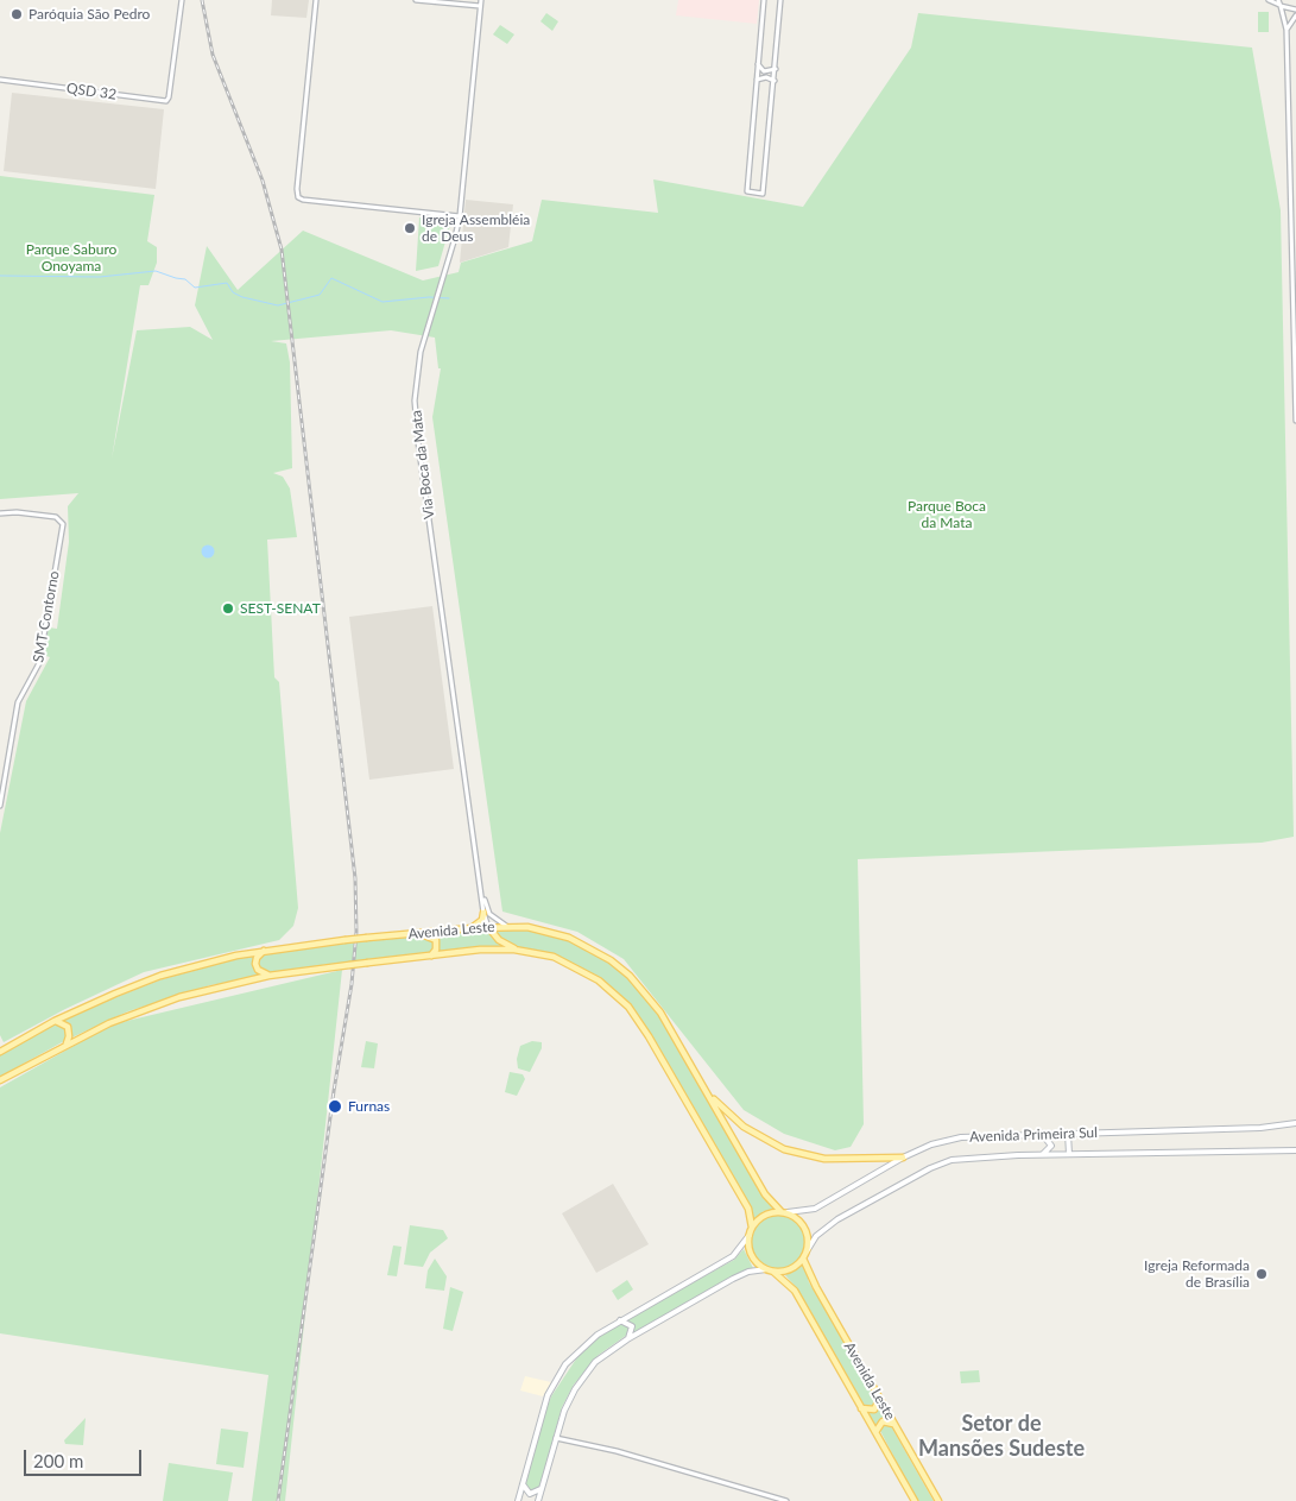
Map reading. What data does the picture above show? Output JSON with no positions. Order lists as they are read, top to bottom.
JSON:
{
  "streets": {
    "main road": ["Avenida Leste", "Avenida Primeira Sul"],
    "street": ["QSD 32", "Via Boca da Mata", "SMT Contorno"]
  },
  "crossings": [
    ["Via Boca da Mata", "Avenida Leste"],
    ["Avenida Leste", "Avenida Primeira Sul"]
  ],
  "districts": ["Setor de Mansões Sudeste"],
  "parks": ["Parque Saburo Onoyama", "Parque Boca da Mata"],
  "places": [
    "Paróquia São Pedro",
    "Igreja Assembléia de Deus",
    "SEST-SENAT",
    "Furnas",
    "Igreja Reformada de Brasília"
  ],
  "scale_bar": "200 m"
}
